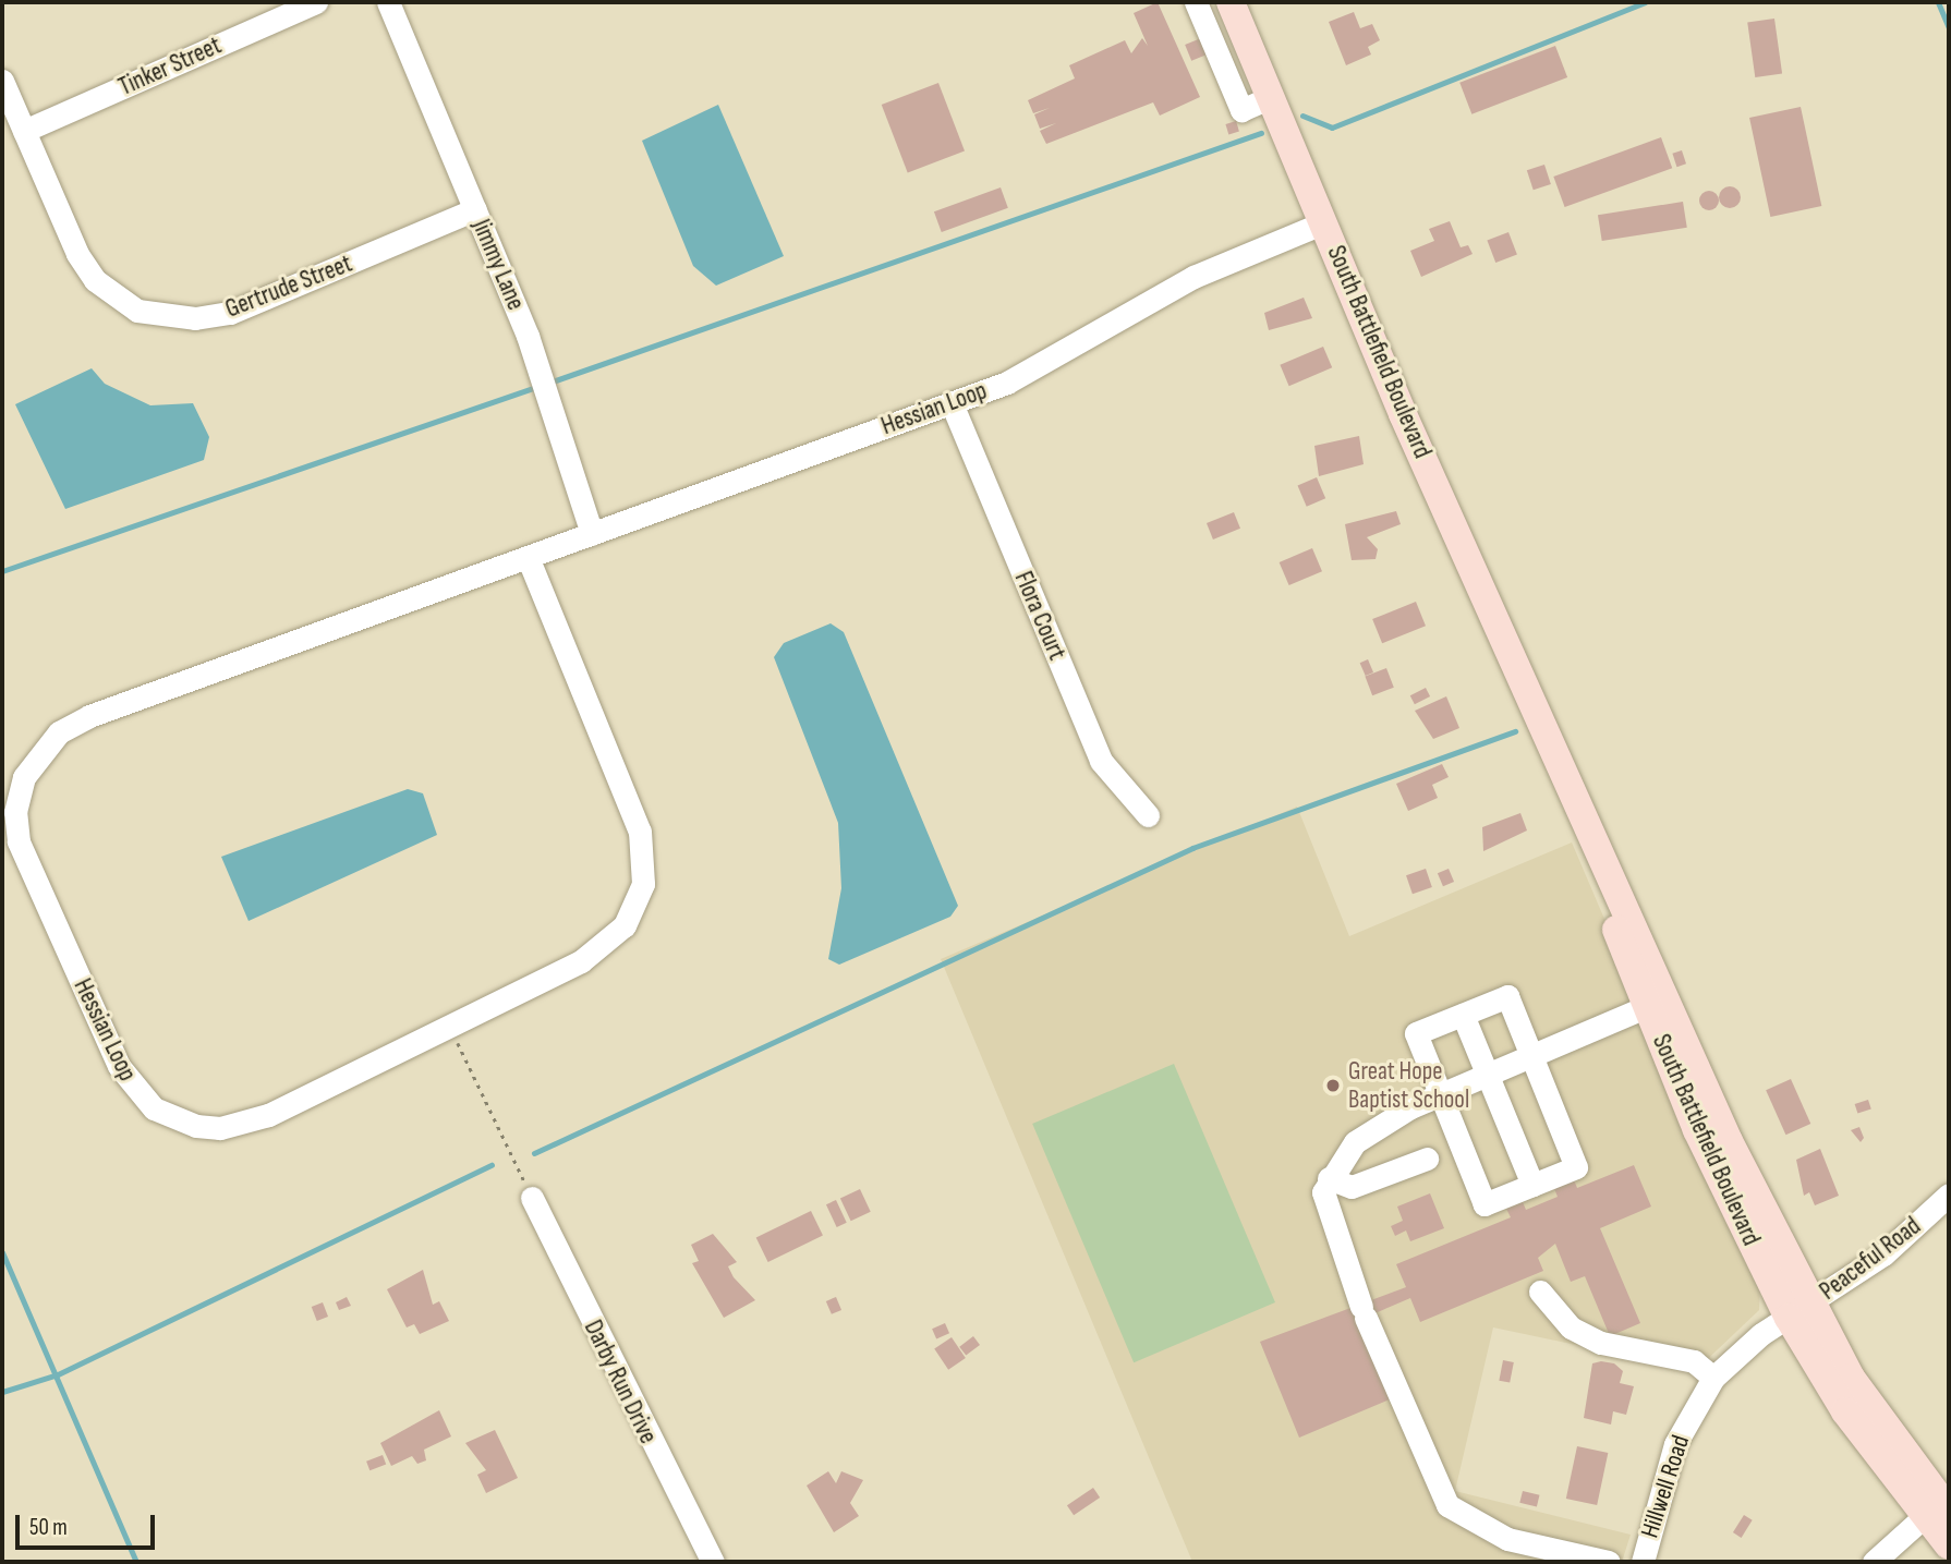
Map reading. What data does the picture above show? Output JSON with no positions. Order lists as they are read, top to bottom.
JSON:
{
  "streets": {
    "main road": ["South Battlefield Boulevard"],
    "street": [
      "Tinker Street",
      "Jimmy Lane",
      "Gertrude Street",
      "Hessian Loop",
      "Flora Court",
      "Peaceful Road",
      "Darby Run Drive",
      "Hillwell Road"
    ]
  },
  "crossings": [
    ["Tinker Street", "Gertrude Street"],
    ["Jimmy Lane", "Gertrude Street"],
    ["Jimmy Lane", "Hessian Loop"],
    ["South Battlefield Boulevard", "Hessian Loop"],
    ["South Battlefield Boulevard", "Peaceful Road"],
    ["South Battlefield Boulevard", "Hillwell Road"],
    ["Hessian Loop", "Flora Court"],
    ["Peaceful Road", "Hillwell Road"]
  ],
  "places": ["Great Hope Baptist School"],
  "scale_bar": "50 m"
}
